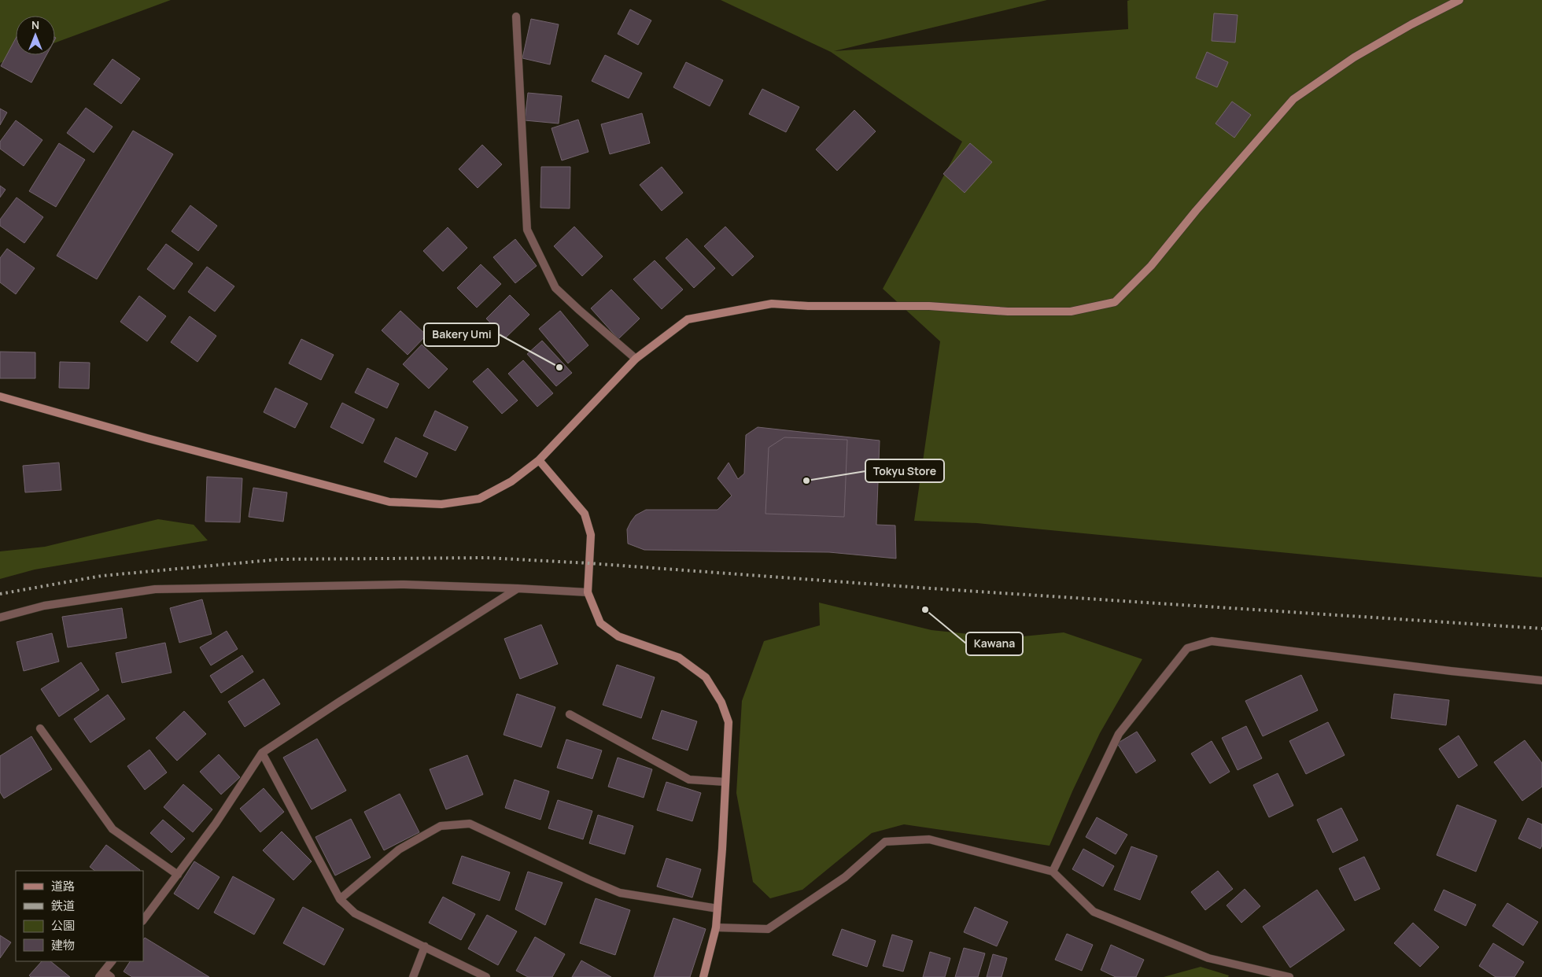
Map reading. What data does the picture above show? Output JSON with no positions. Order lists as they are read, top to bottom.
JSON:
{
  "places": ["Bakery Umi", "Tokyu Store", "Kawana"],
  "legend": [
    "道路",
    "鉄道",
    "公園",
    "建物"
  ],
  "north": "top"
}
